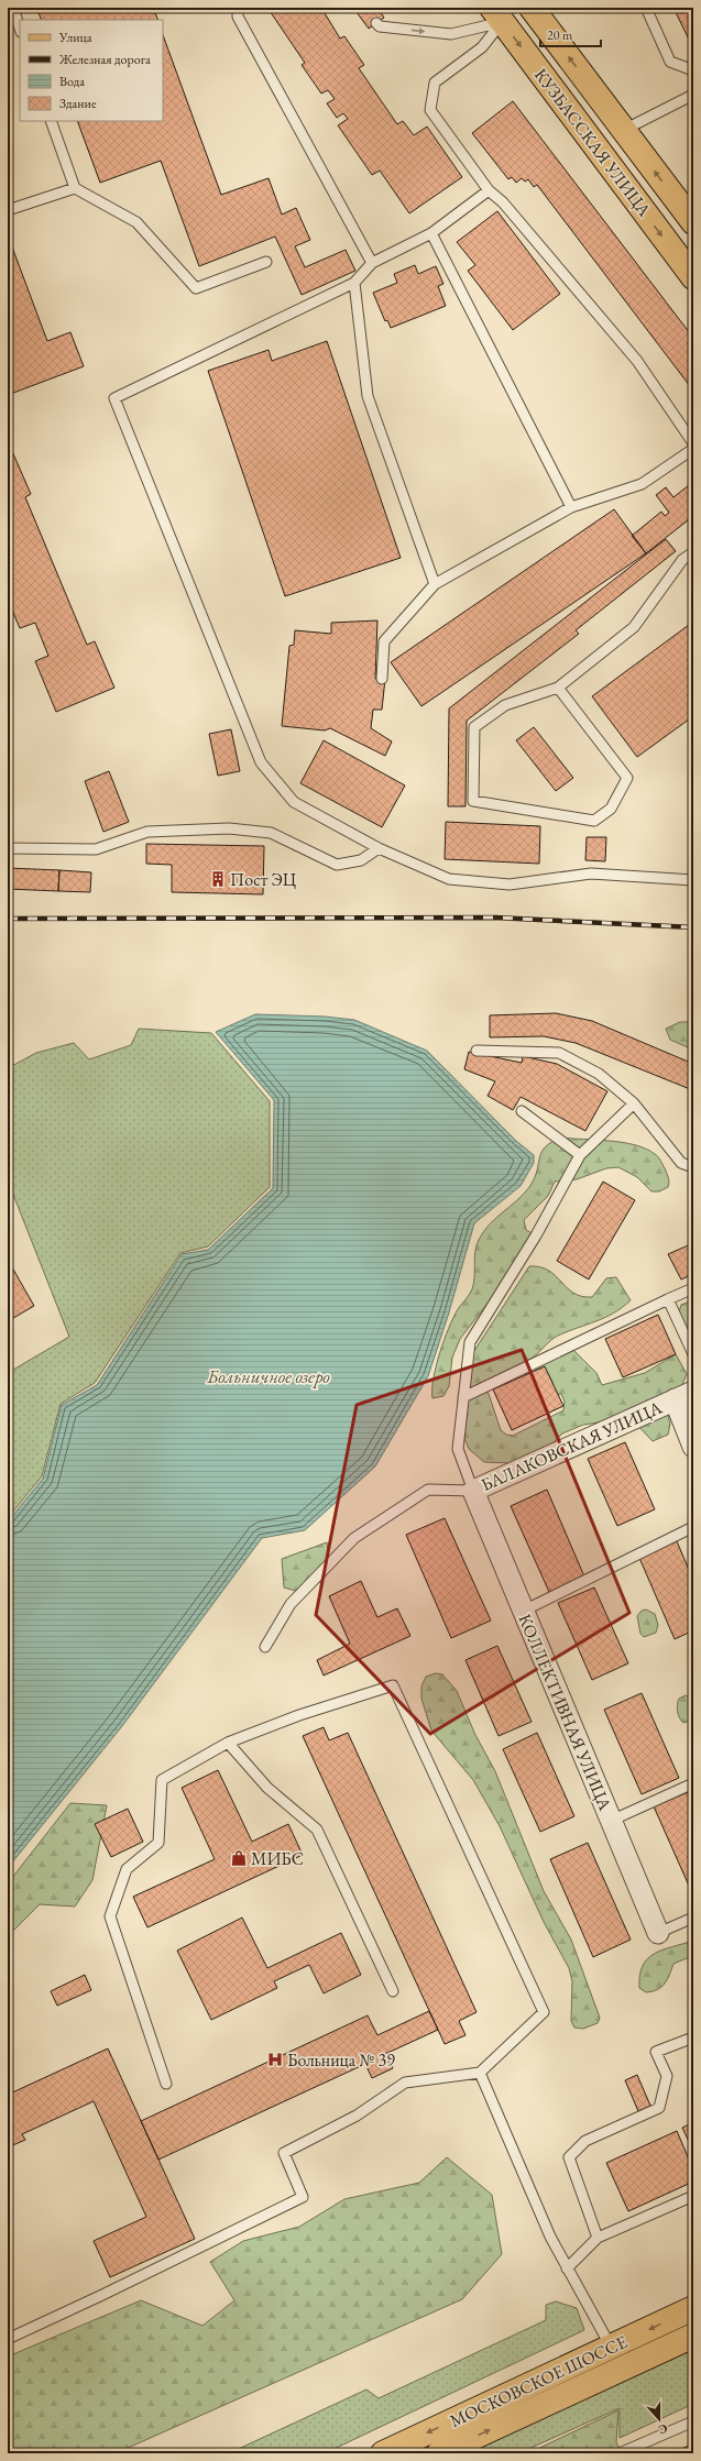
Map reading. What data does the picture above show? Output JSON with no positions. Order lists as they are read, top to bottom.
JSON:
{
  "streets": {
    "main road": ["КУЗБАССКАЯ УЛИЦА", "МОСКОВСКОЕ ШОССЕ"],
    "street": ["БАЛАКОВСКАЯ УЛИЦА", "КОЛЛЕКТИВНАЯ УЛИЦА"]
  },
  "crossings": [
    ["БАЛАКОВСКАЯ УЛИЦА", "КОЛЛЕКТИВНАЯ УЛИЦА"]
  ],
  "water": ["Больничное озеро"],
  "places": {
    "building": ["Пост ЭЦ"],
    "shop": ["МИБС"],
    "hospital": ["Больница № 39"]
  },
  "legend": [
    "Улица",
    "Железная дорога",
    "Вода",
    "Здание"
  ],
  "scale_bar": "20 m",
  "north": "bottom"
}
